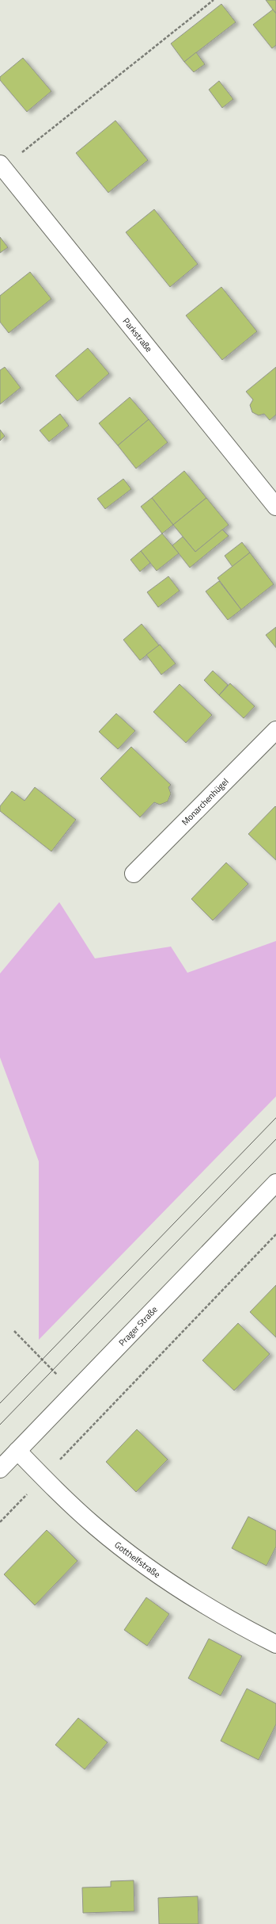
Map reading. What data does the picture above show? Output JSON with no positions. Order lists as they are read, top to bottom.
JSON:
{
  "streets": {
    "street": [
      "Parkstraße",
      "Monarchenhügel",
      "Prager Straße",
      "Gotthelfstraße"
    ]
  },
  "crossings": [
    ["Prager Straße", "Gotthelfstraße"]
  ]
}
